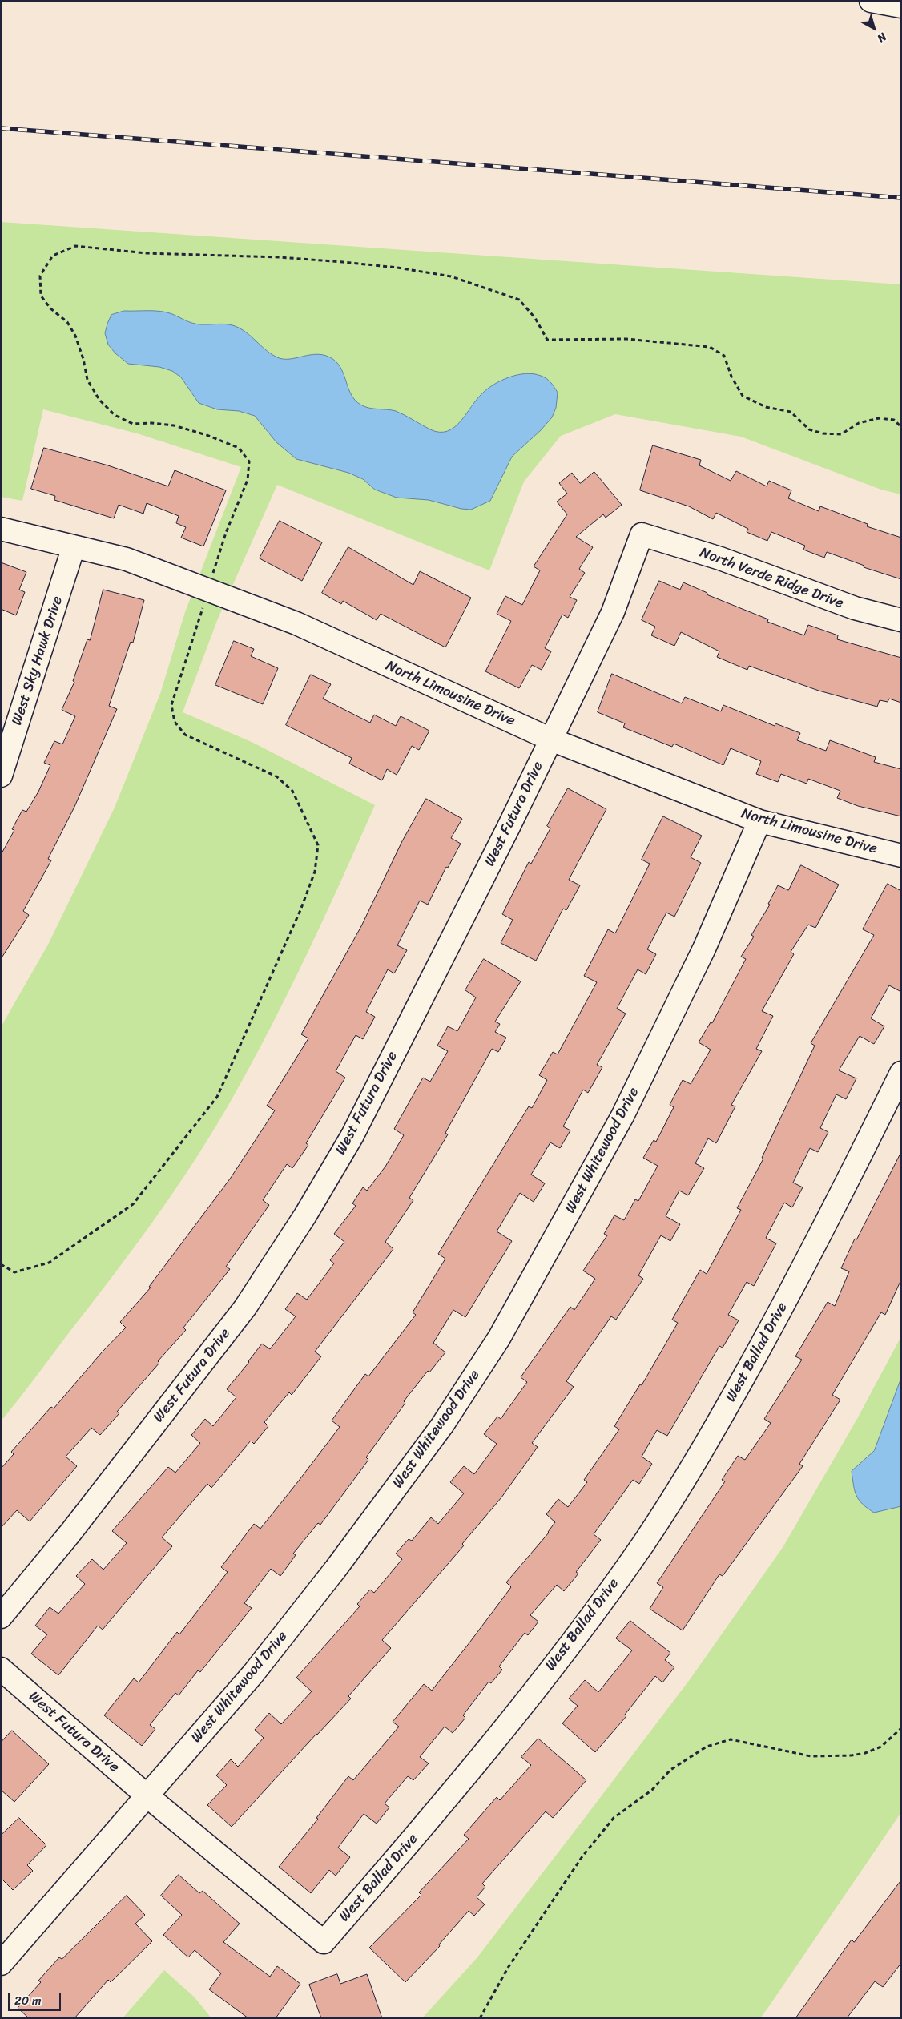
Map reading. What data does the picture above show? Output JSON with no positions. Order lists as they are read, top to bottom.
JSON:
{
  "streets": {
    "main road": [
      "North Verde Ridge Drive",
      "West Sky Hawk Drive",
      "North Limousine Drive",
      "West Futura Drive",
      "West Whitewood Drive",
      "West Ballad Drive"
    ]
  },
  "crossings": [
    ["North Verde Ridge Drive", "West Futura Drive"],
    ["West Sky Hawk Drive", "North Limousine Drive"],
    ["North Limousine Drive", "West Futura Drive"],
    ["North Limousine Drive", "West Whitewood Drive"],
    ["West Futura Drive", "West Whitewood Drive"],
    ["West Futura Drive", "West Ballad Drive"],
    ["West Whitewood Drive", "West Ballad Drive"]
  ],
  "scale_bar": "20 m",
  "north": "bottom right"
}
